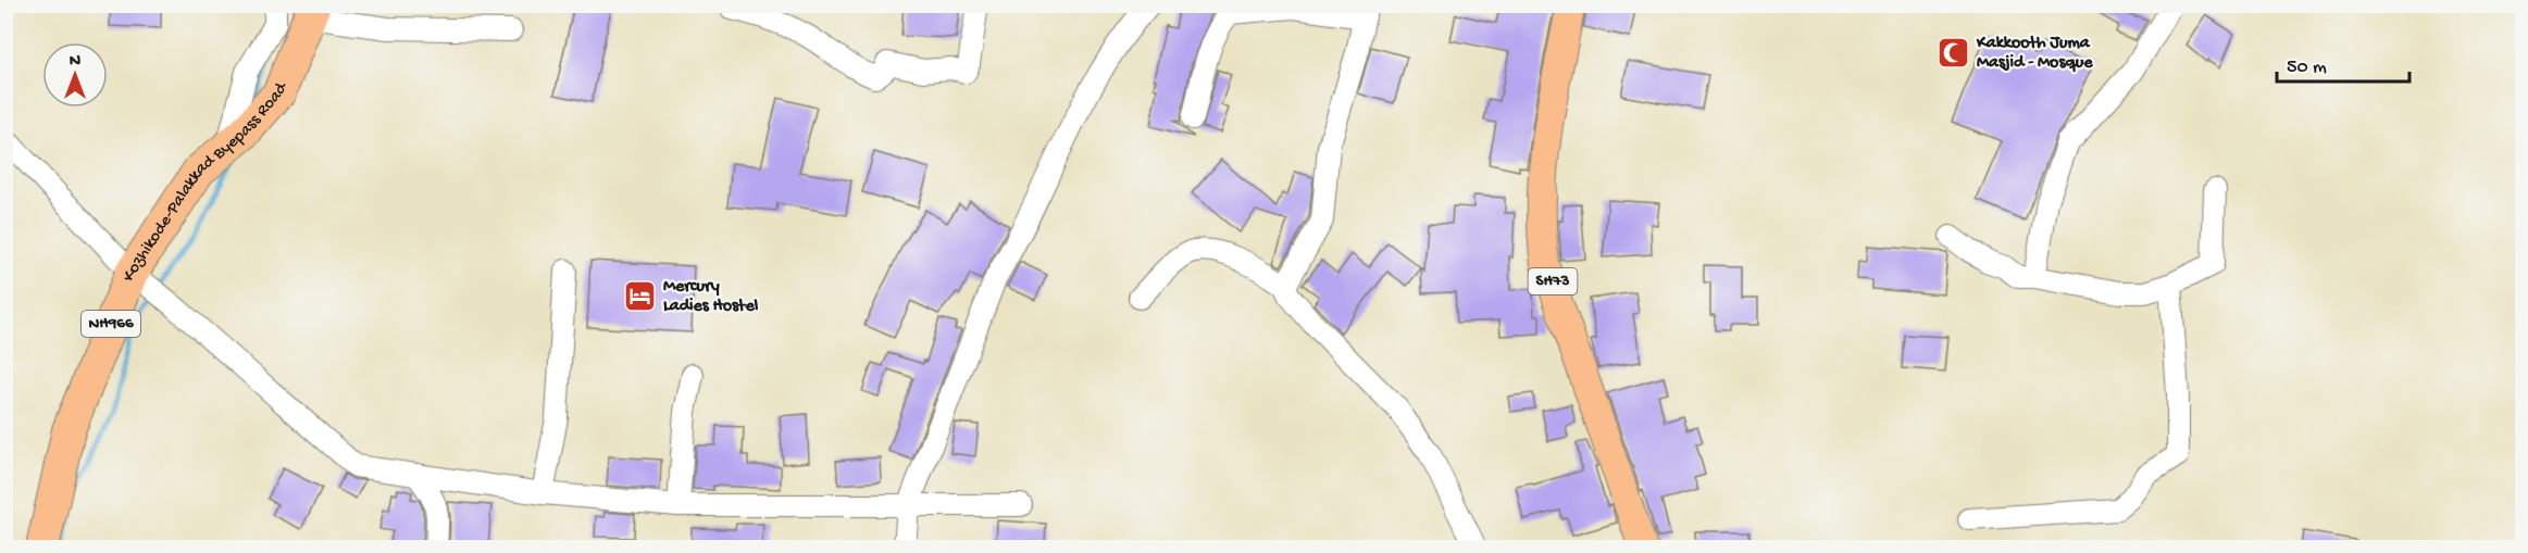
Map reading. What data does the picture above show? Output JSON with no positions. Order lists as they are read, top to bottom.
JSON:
{
  "streets": {
    "highway": ["Kozhikode-Palakkad Byepass Road", "NH966"],
    "main road": ["SH73"]
  },
  "places": {
    "mosque": ["Kakkooth Juma Masjid - Mosque"],
    "hotel": ["Mercury Ladies Hostel"]
  },
  "scale_bar": "50 m",
  "north": "top"
}
